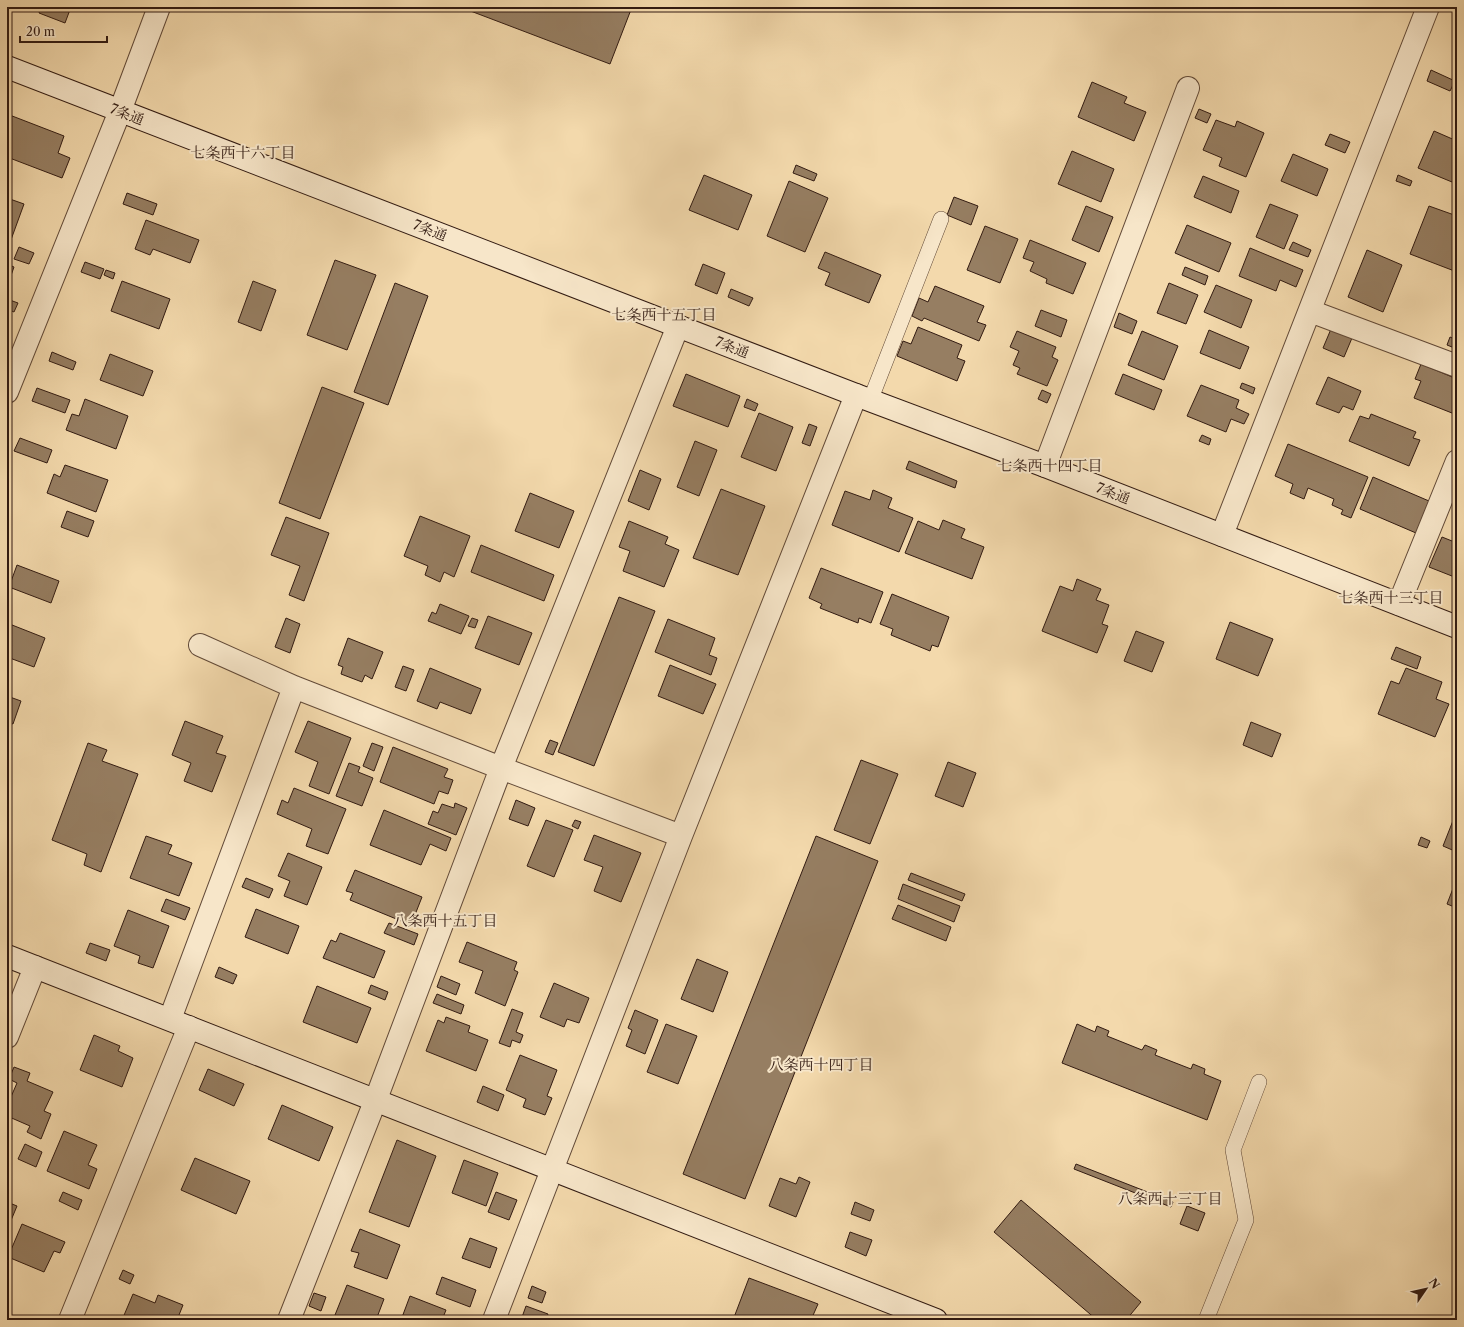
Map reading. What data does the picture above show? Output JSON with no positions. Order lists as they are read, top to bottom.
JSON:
{
  "streets": {
    "street": ["7条通"]
  },
  "districts": [
    "七条西十六丁目",
    "七条西十五丁目",
    "七条西十四丁目",
    "七条西十三丁目",
    "八条西十五丁目",
    "八条西十四丁目",
    "八条西十三丁目"
  ],
  "scale_bar": "20 m",
  "north": "top right"
}
